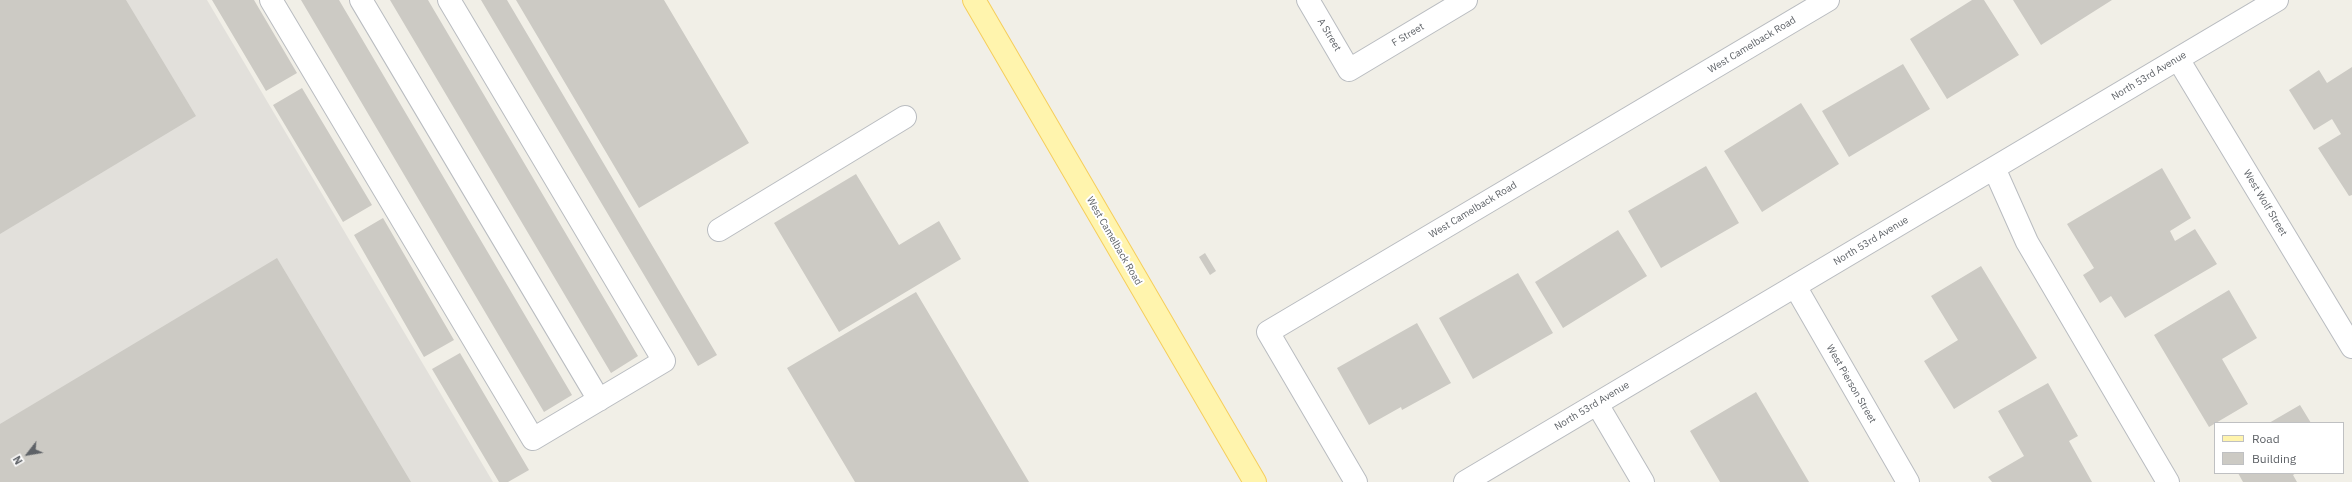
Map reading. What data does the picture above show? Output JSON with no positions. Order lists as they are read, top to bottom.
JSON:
{
  "streets": {
    "main road": ["West Camelback Road"],
    "street": [
      "A Street",
      "F Street",
      "North 53rd Avenue",
      "West Wolf Street",
      "West Pierson Street"
    ]
  },
  "crossings": [
    ["A Street", "F Street"],
    ["North 53rd Avenue", "West Wolf Street"],
    ["North 53rd Avenue", "West Pierson Street"]
  ],
  "legend": ["Road", "Building"],
  "north": "bottom left"
}
